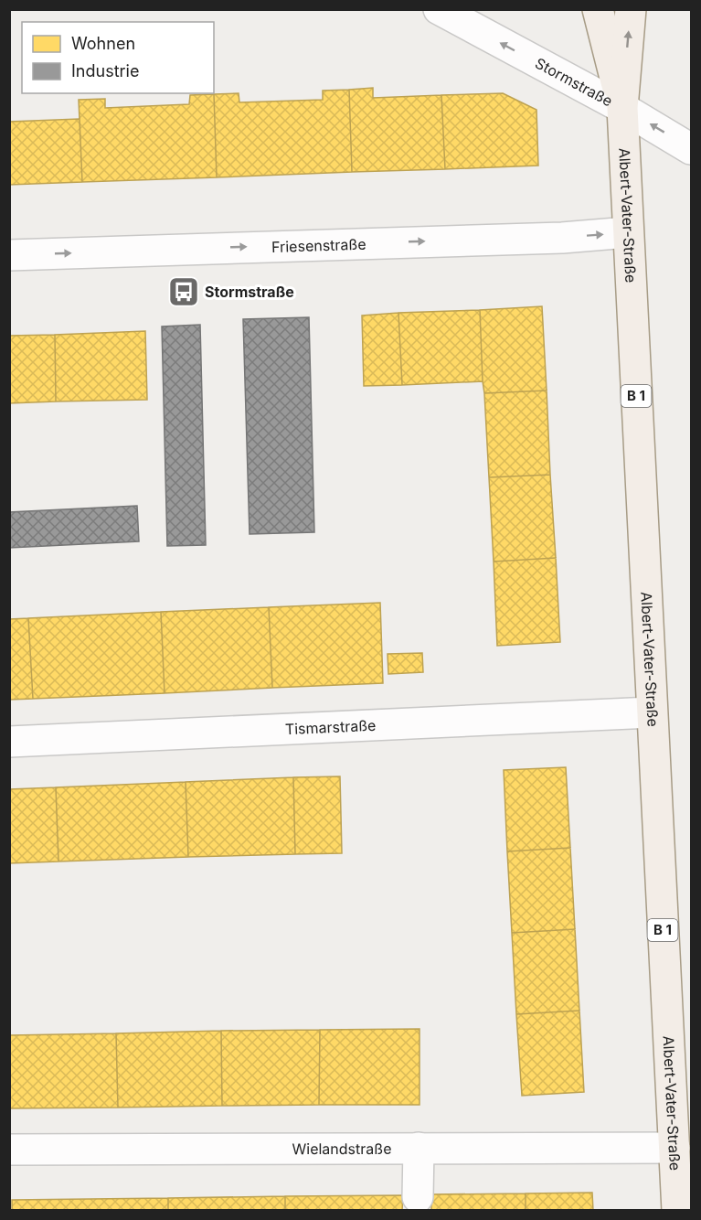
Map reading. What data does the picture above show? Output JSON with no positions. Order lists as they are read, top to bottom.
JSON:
{
  "streets": {
    "main road": ["Albert-Vater-Straße", "B 1"],
    "street": [
      "Stormstraße",
      "Friesenstraße",
      "Tismarstraße",
      "Wielandstraße"
    ]
  },
  "crossings": [
    ["Stormstraße", "Albert-Vater-Straße"],
    ["Albert-Vater-Straße", "Friesenstraße"],
    ["Albert-Vater-Straße", "Tismarstraße"],
    ["Albert-Vater-Straße", "Wielandstraße"]
  ],
  "one_way": ["Stormstraße", "Friesenstraße"],
  "places": {
    "bus stop": ["Stormstraße"]
  },
  "legend": ["Wohnen", "Industrie"]
}
